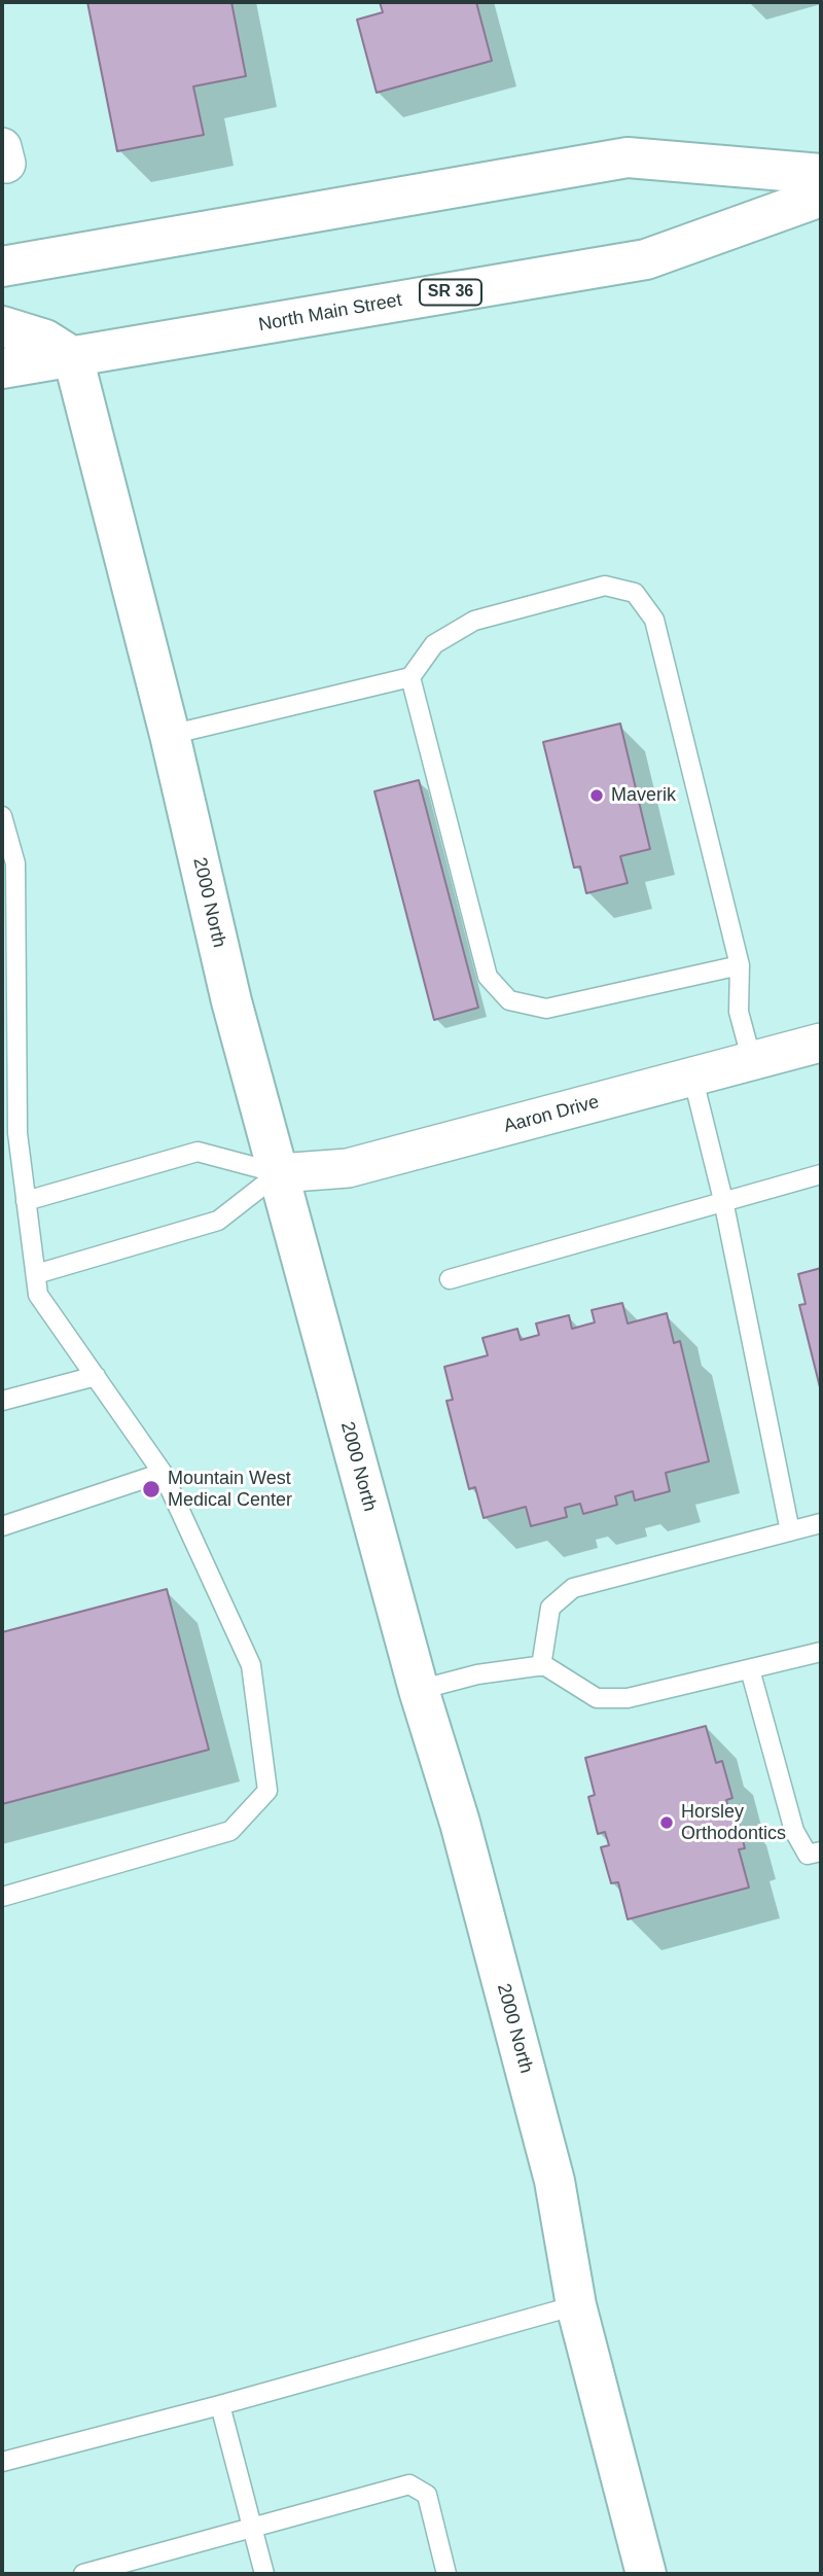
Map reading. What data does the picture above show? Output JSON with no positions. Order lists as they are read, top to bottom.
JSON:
{
  "streets": {
    "main road": ["SR 36", "North Main Street", "2000 North"],
    "street": ["Aaron Drive"]
  },
  "crossings": [
    ["North Main Street", "2000 North"],
    ["2000 North", "Aaron Drive"]
  ],
  "places": ["Maverik", "Mountain West Medical Center", "Horsley Orthodontics"]
}
